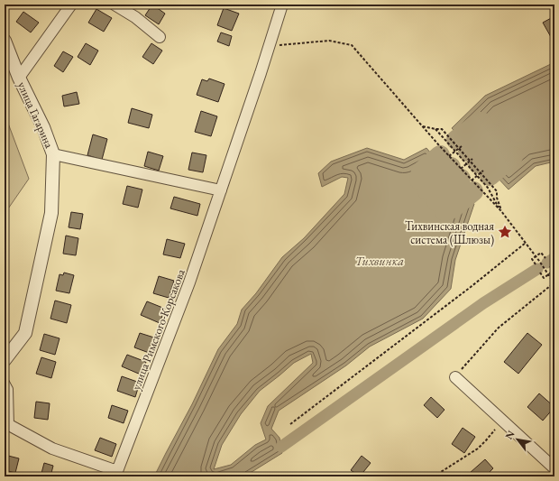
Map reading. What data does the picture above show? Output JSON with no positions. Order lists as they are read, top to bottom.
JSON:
{
  "streets": {
    "street": ["улица Гагарина", "улица Римского-Корсакова"]
  },
  "water": ["Тихвинка"],
  "places": {
    "place": ["Тихвинская водная система (Шлюзы)"]
  },
  "north": "top left"
}
